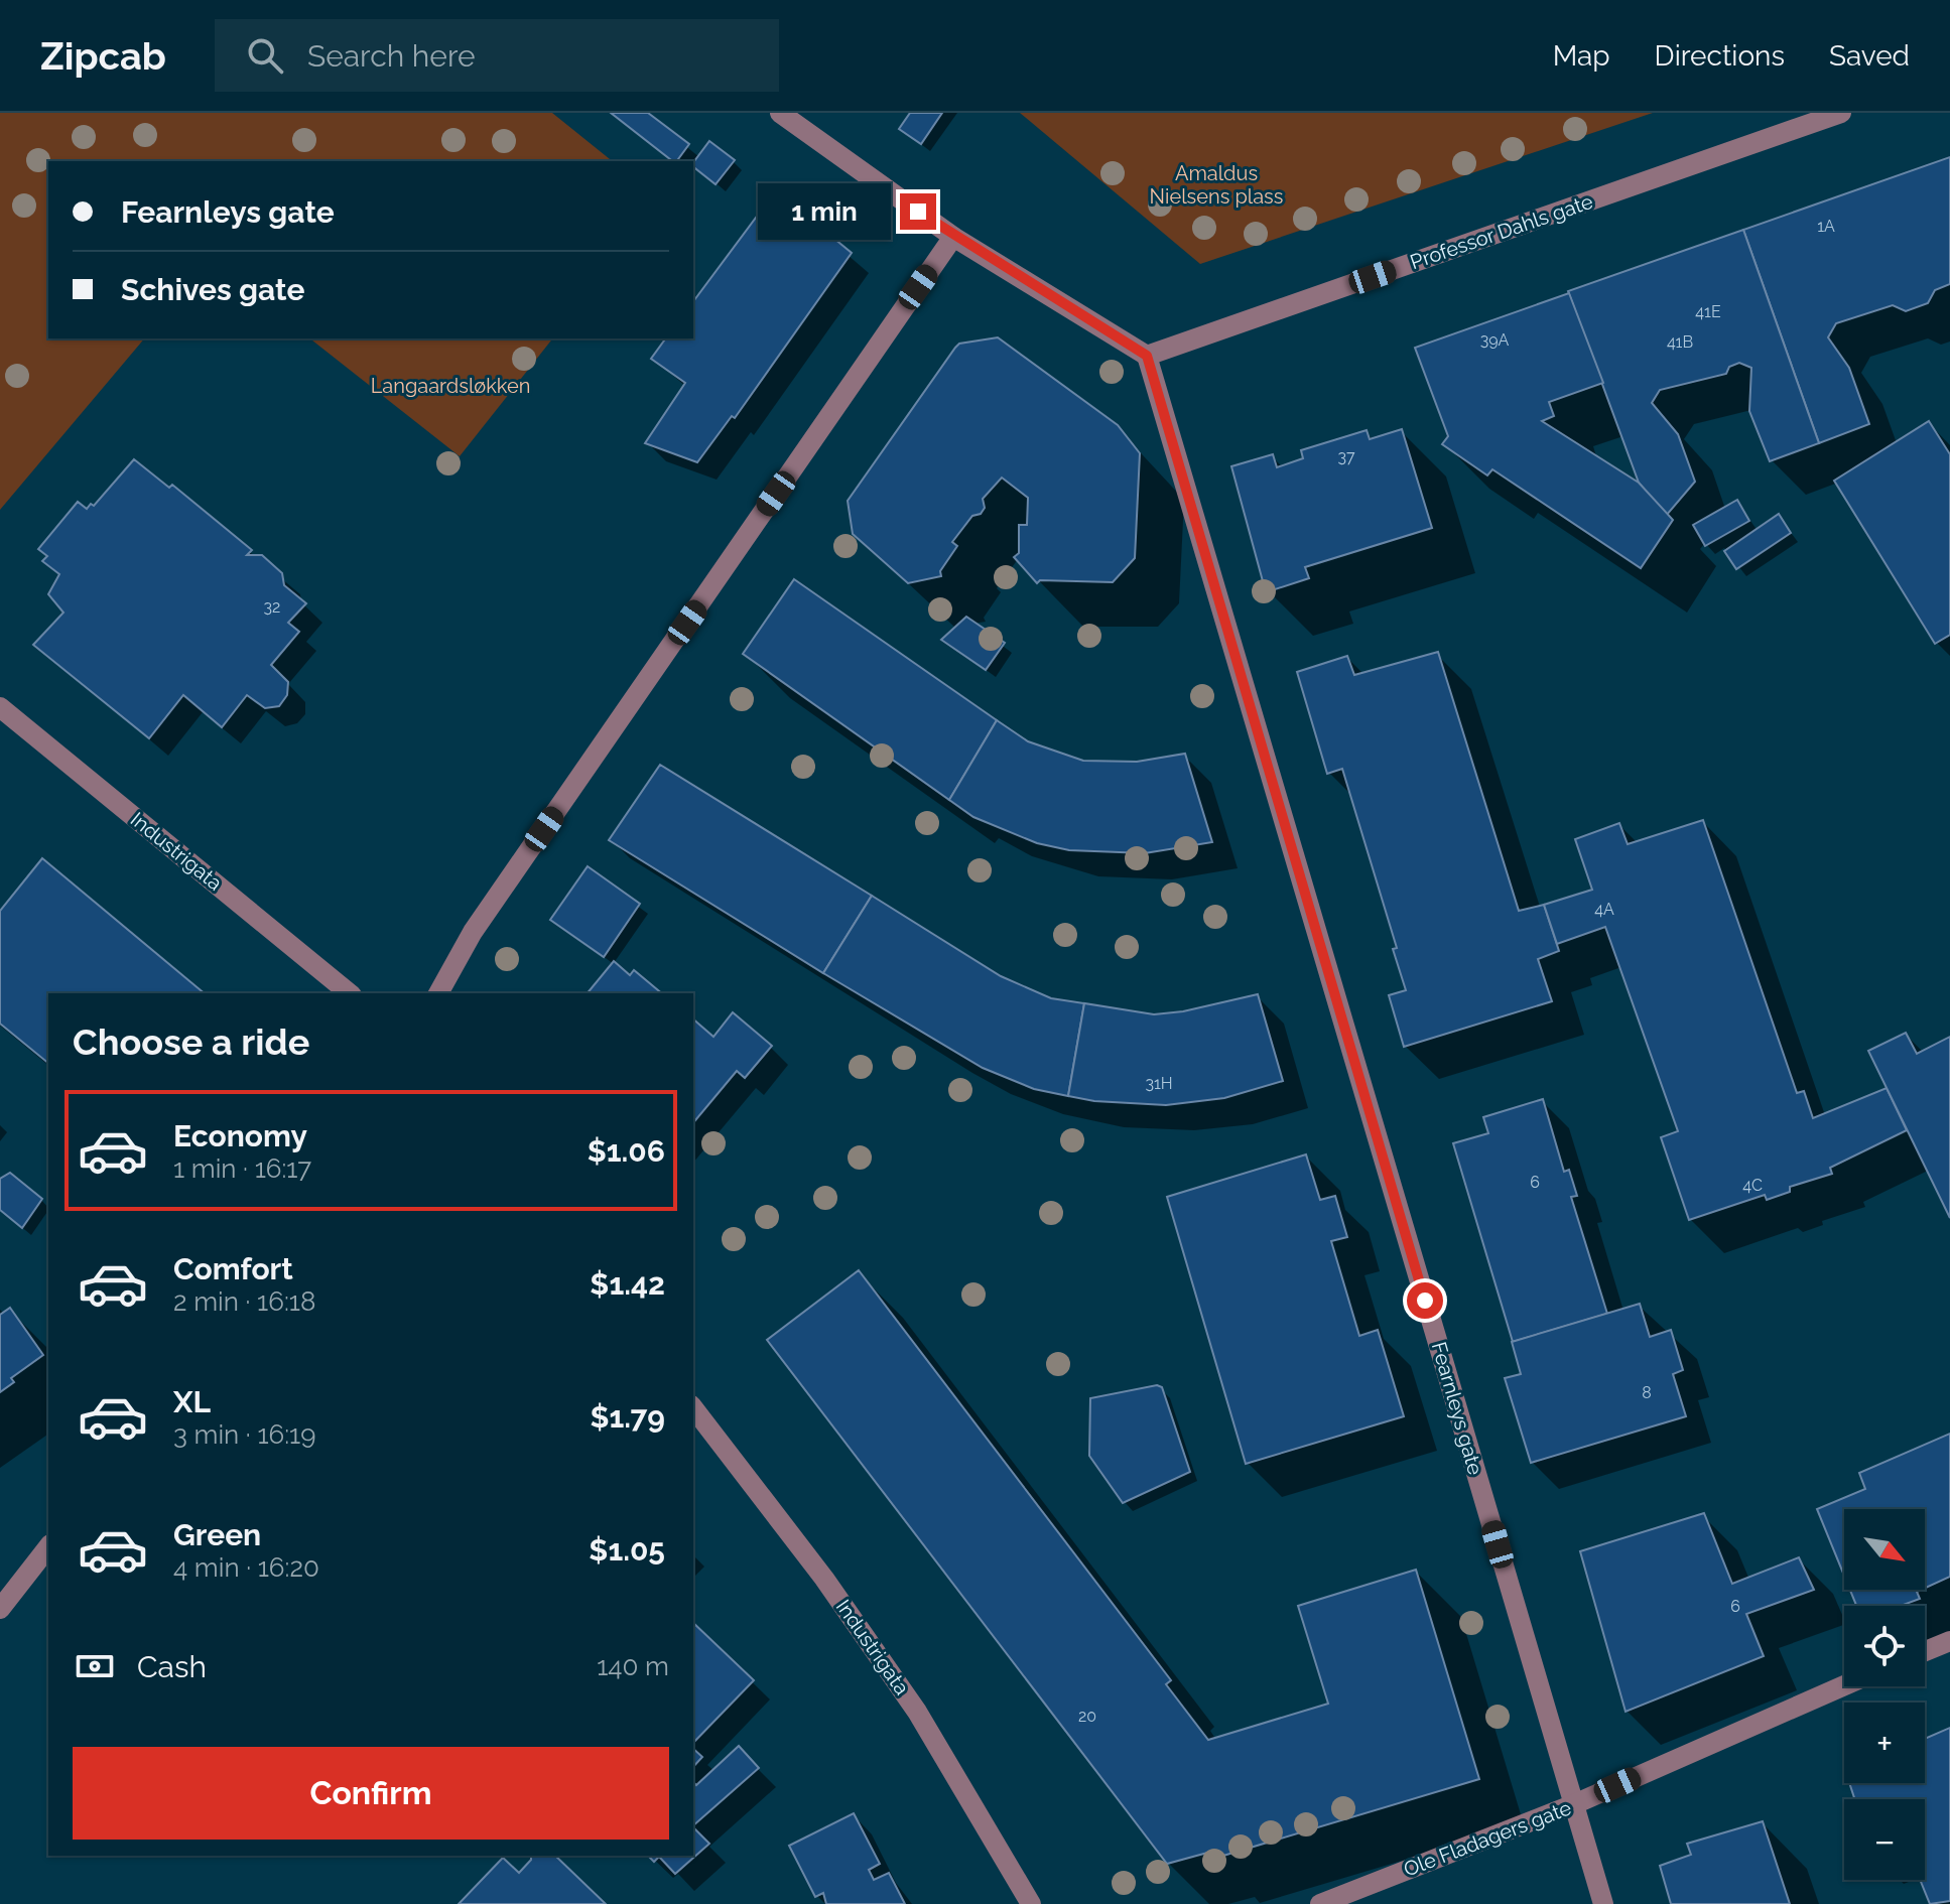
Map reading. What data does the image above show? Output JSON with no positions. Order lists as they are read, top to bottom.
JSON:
{
  "streets": {
    "street": [
      "Professor Dahls gate",
      "Industrigata",
      "Fearnleys gate",
      "Ole Fladagers gate"
    ]
  },
  "crossings": [
    ["Professor Dahls gate", "Fearnleys gate"],
    ["Fearnleys gate", "Ole Fladagers gate"]
  ],
  "parks": ["Amaldus Nielsens plass", "Langaardsløkken"],
  "house_numbers": [
    "1A",
    "41E",
    "39A",
    "41B",
    "37",
    "32",
    "4A",
    "31H",
    "6",
    "4C",
    "8",
    "6",
    "20"
  ],
  "north": "bottom right",
  "page": {
    "header": "Zipcab",
    "search": "Search here",
    "nav": ["Map", "Directions", "Saved"],
    "banner": ["Fearnleys gate", "Schives gate"],
    "bubble": "1 min",
    "heading": "Choose a ride",
    "list": [
      {
        "name": "Economy",
        "note": "1 min · 16:17",
        "value": "$1.06"
      },
      {
        "name": "Comfort",
        "note": "2 min · 16:18",
        "value": "$1.42"
      },
      {
        "name": "XL",
        "note": "3 min · 16:19",
        "value": "$1.79"
      },
      {
        "name": "Green",
        "note": "4 min · 16:20",
        "value": "$1.05"
      }
    ],
    "map_buttons": ["+", "−"],
    "pay": ["Cash", "140 m"],
    "buttons": "Confirm"
  }
}
